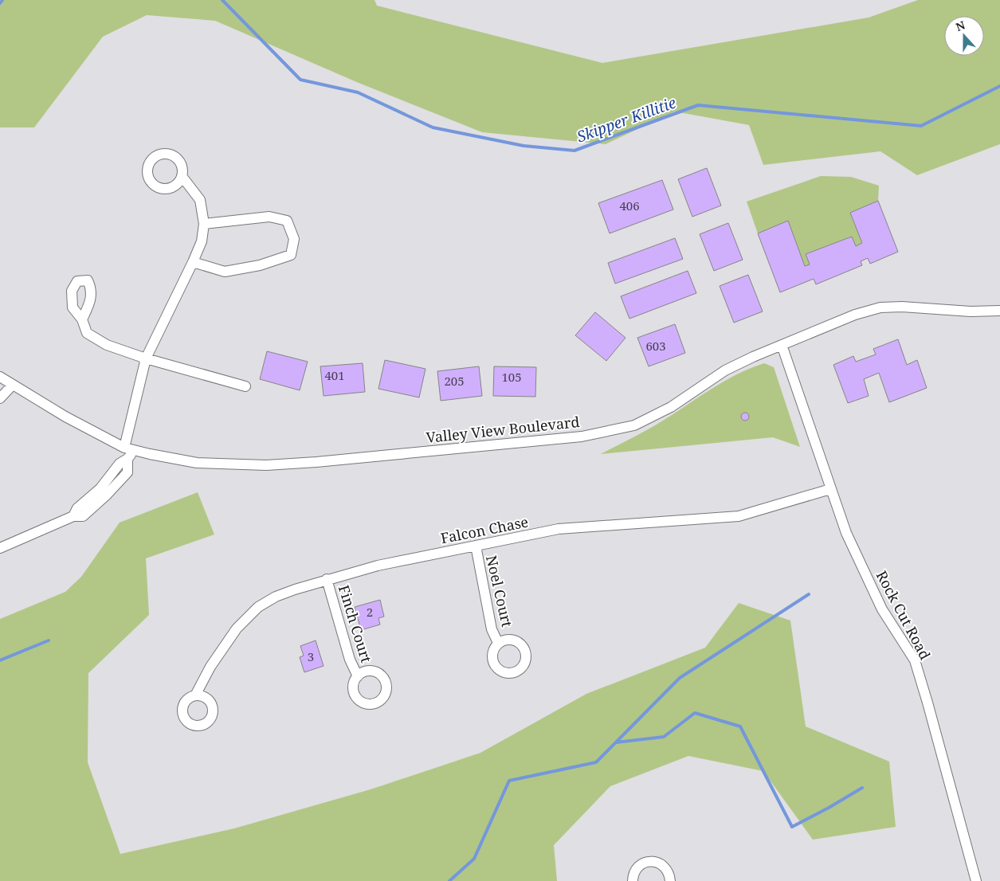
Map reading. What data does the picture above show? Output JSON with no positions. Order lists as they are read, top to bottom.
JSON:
{
  "streets": {
    "street": [
      "Valley View Boulevard",
      "Falcon Chase",
      "Noel Court",
      "Rock Cut Road",
      "Finch Court"
    ]
  },
  "crossings": [
    ["Valley View Boulevard", "Rock Cut Road"],
    ["Falcon Chase", "Noel Court"],
    ["Falcon Chase", "Rock Cut Road"],
    ["Falcon Chase", "Finch Court"]
  ],
  "water": ["Skipper Killitie"],
  "house_numbers": [
    "406",
    "603",
    "401",
    "105",
    "205",
    "2",
    "3"
  ],
  "north": "top"
}
